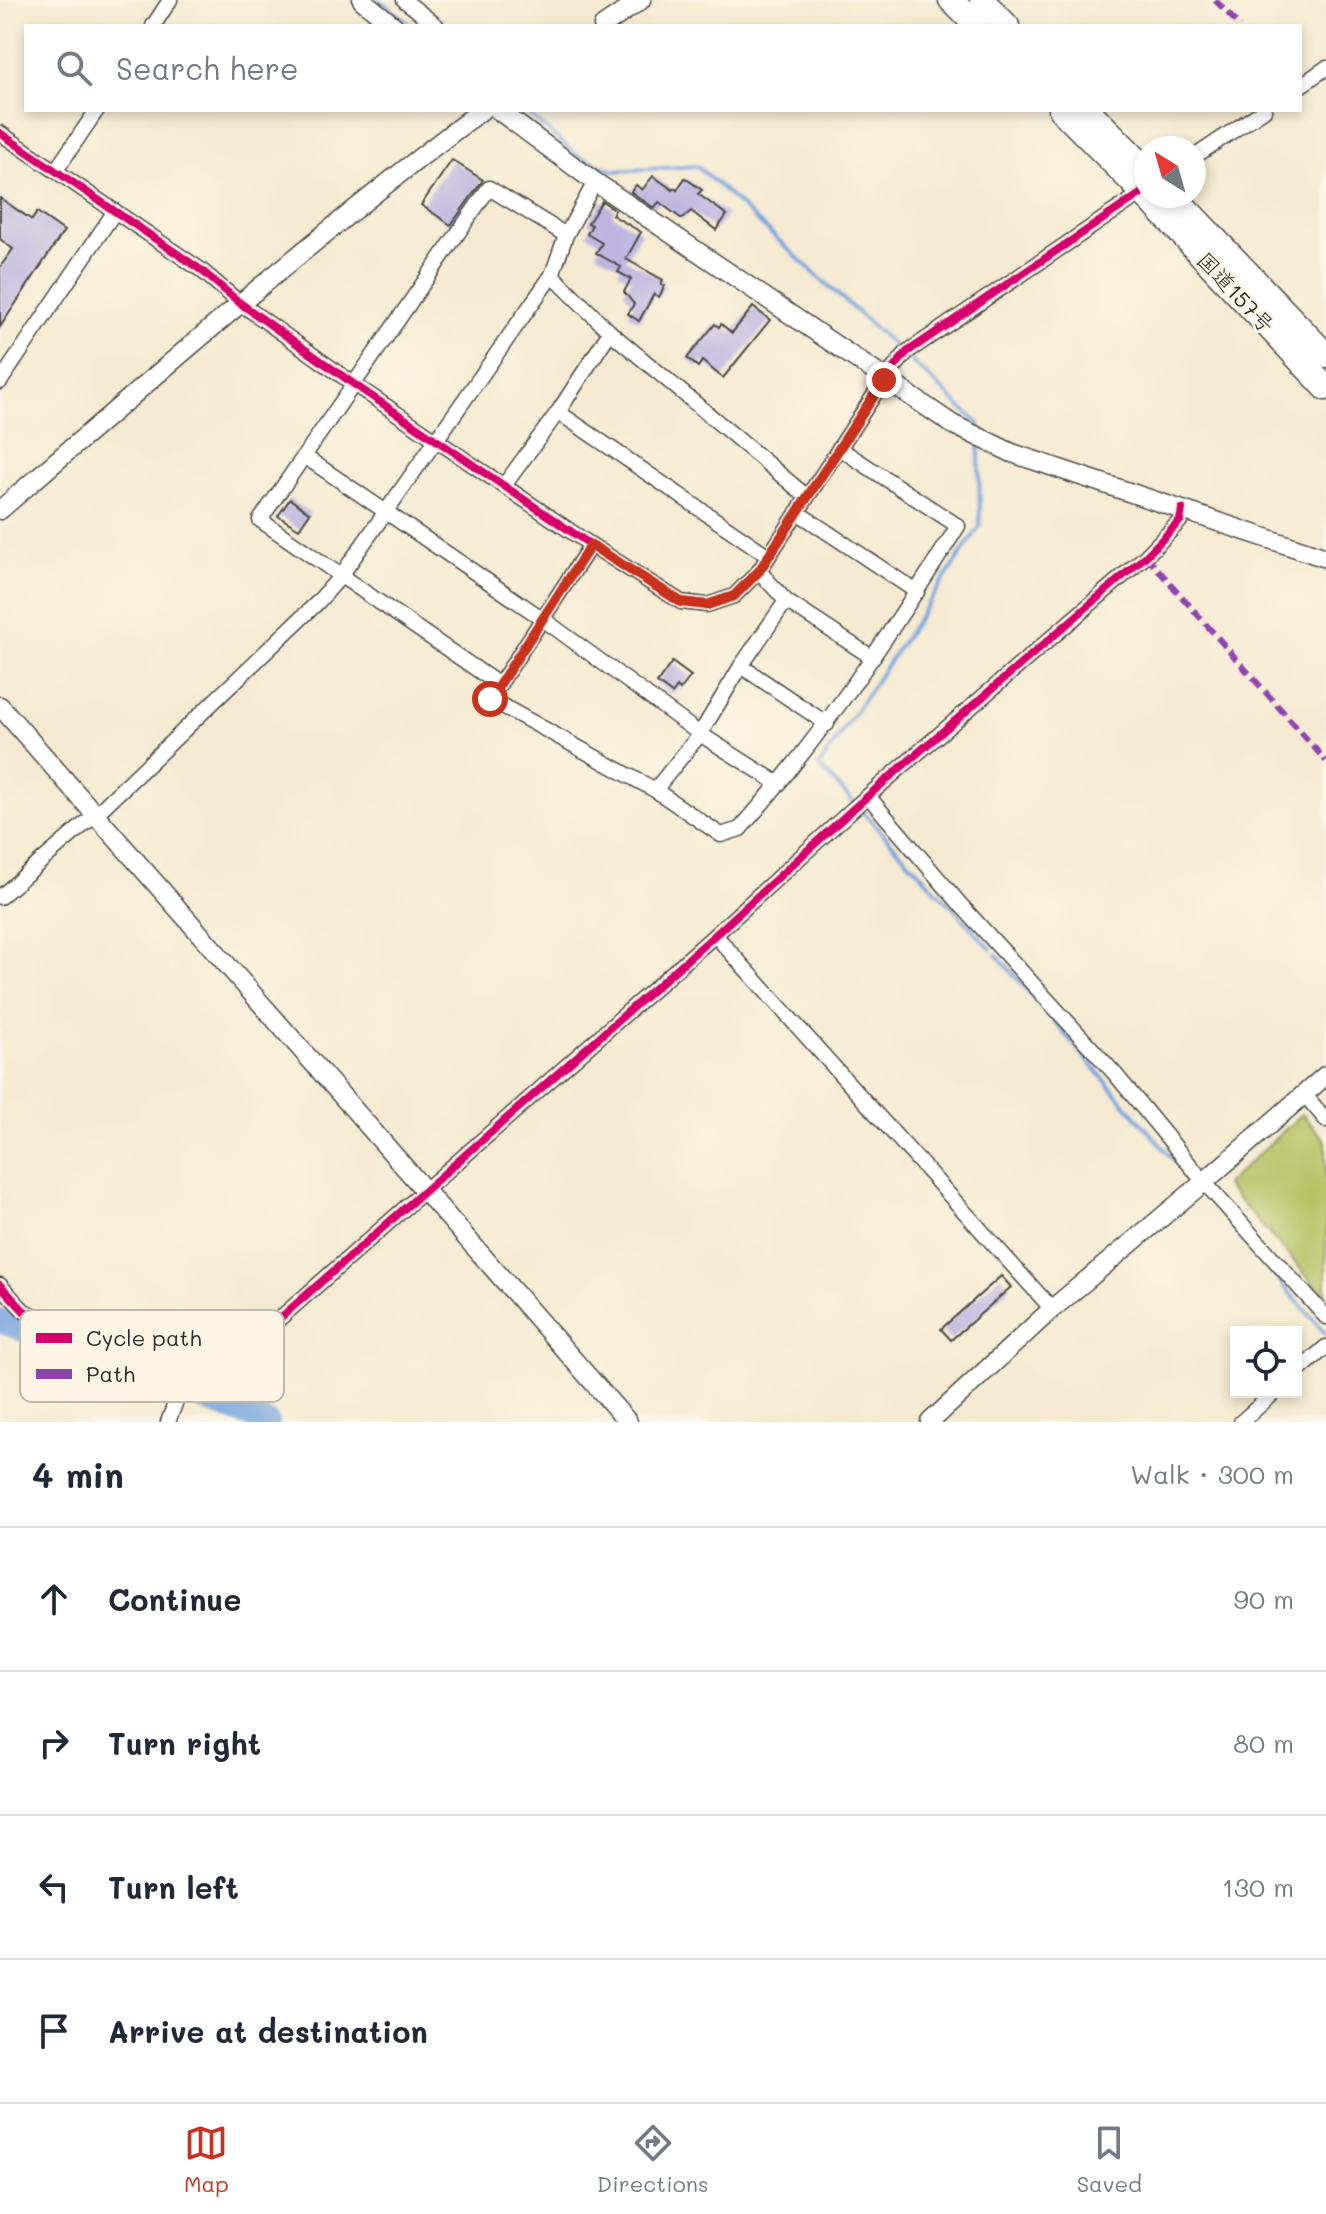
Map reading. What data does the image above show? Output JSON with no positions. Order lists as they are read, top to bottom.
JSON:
{
  "streets": {
    "highway": ["国道157号"]
  },
  "legend": ["Cycle path", "Path"],
  "north": "top left",
  "page": {
    "search": "Search here",
    "heading": ["4 min", "Walk · 300 m"],
    "list": [
      ["Continue", "90 m"],
      ["Turn right", "80 m"],
      ["Turn left", "130 m"],
      "Arrive at destination"
    ],
    "nav": ["Map", "Directions", "Saved"]
  }
}
